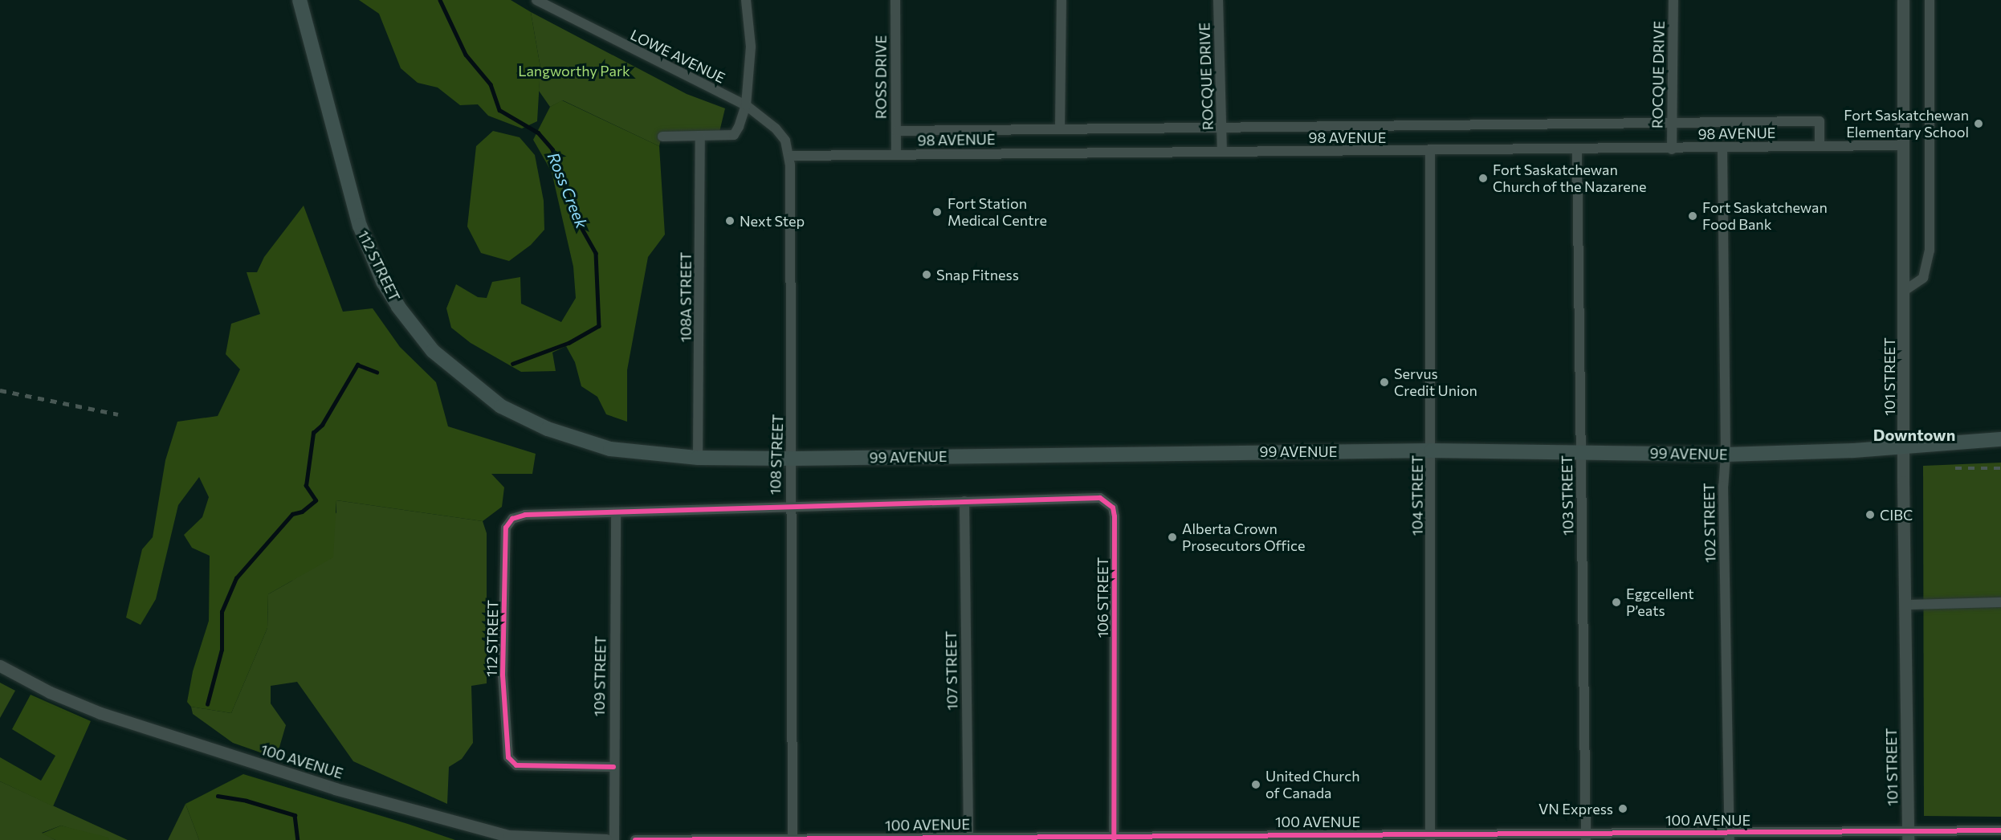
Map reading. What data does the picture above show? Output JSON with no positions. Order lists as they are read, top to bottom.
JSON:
{
  "streets": {
    "main road": ["112 STREET", "99 AVENUE"],
    "street": [
      "LOWE AVENUE",
      "ROCQUE DRIVE",
      "ROSS DRIVE",
      "98 AVENUE",
      "108A STREET",
      "101 STREET",
      "108 STREET",
      "104 STREET",
      "103 STREET",
      "102 STREET",
      "106 STREET",
      "107 STREET",
      "109 STREET",
      "100 AVENUE"
    ]
  },
  "crossings": [
    ["LOWE AVENUE", "98 AVENUE"],
    ["LOWE AVENUE", "108 STREET"],
    ["ROCQUE DRIVE", "98 AVENUE"],
    ["ROSS DRIVE", "98 AVENUE"],
    ["98 AVENUE", "101 STREET"],
    ["98 AVENUE", "108 STREET"],
    ["98 AVENUE", "104 STREET"],
    ["98 AVENUE", "103 STREET"],
    ["98 AVENUE", "102 STREET"],
    ["112 STREET", "99 AVENUE"],
    ["112 STREET", "109 STREET"],
    ["108A STREET", "99 AVENUE"],
    ["101 STREET", "99 AVENUE"],
    ["101 STREET", "100 AVENUE"],
    ["99 AVENUE", "108 STREET"],
    ["99 AVENUE", "104 STREET"],
    ["99 AVENUE", "103 STREET"],
    ["99 AVENUE", "102 STREET"],
    ["108 STREET", "100 AVENUE"],
    ["104 STREET", "100 AVENUE"],
    ["103 STREET", "100 AVENUE"],
    ["102 STREET", "100 AVENUE"],
    ["106 STREET", "107 STREET"],
    ["106 STREET", "100 AVENUE"],
    ["107 STREET", "100 AVENUE"]
  ],
  "districts": ["Downtown"],
  "water": ["Ross Creek"],
  "parks": ["Langworthy Park"],
  "places": [
    "Fort Saskatchewan Elementary School",
    "Fort Saskatchewan Church of the Nazarene",
    "Fort Station Medical Centre",
    "Fort Saskatchewan Food Bank",
    "Next Step",
    "Snap Fitness",
    "Servus Credit Union",
    "CIBC",
    "Alberta Crown Prosecutors Office",
    "Eggcellent P’eats",
    "United Church of Canada",
    "VN Express"
  ]
}
